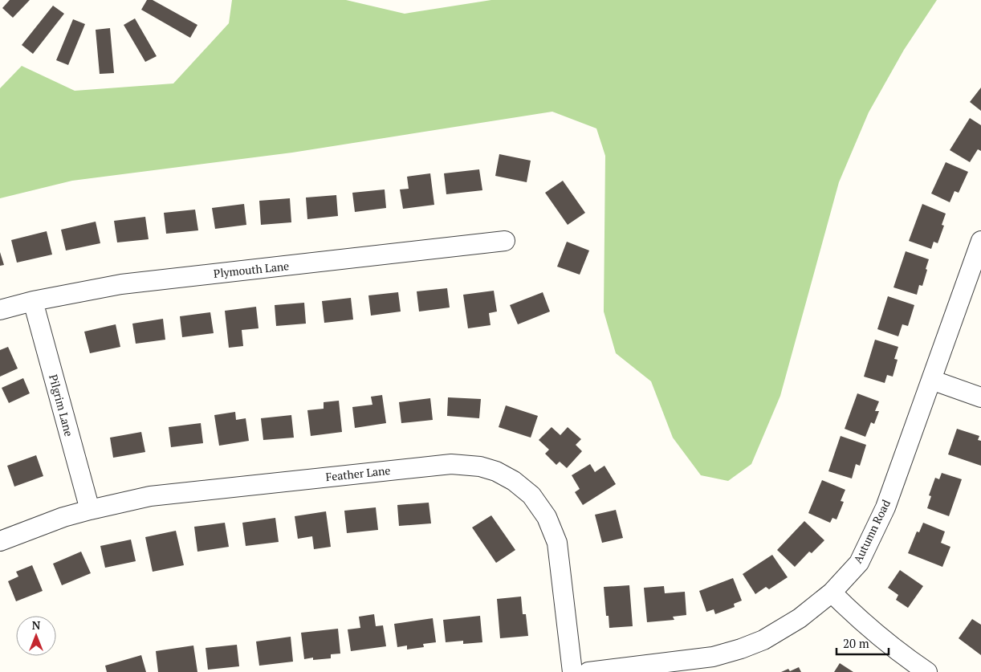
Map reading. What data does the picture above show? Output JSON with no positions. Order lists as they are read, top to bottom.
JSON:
{
  "streets": {
    "street": [
      "Plymouth Lane",
      "Pilgrim Lane",
      "Feather Lane",
      "Autumn Road"
    ]
  },
  "crossings": [
    ["Plymouth Lane", "Pilgrim Lane"],
    ["Pilgrim Lane", "Feather Lane"]
  ],
  "scale_bar": "20 m",
  "north": "top"
}
